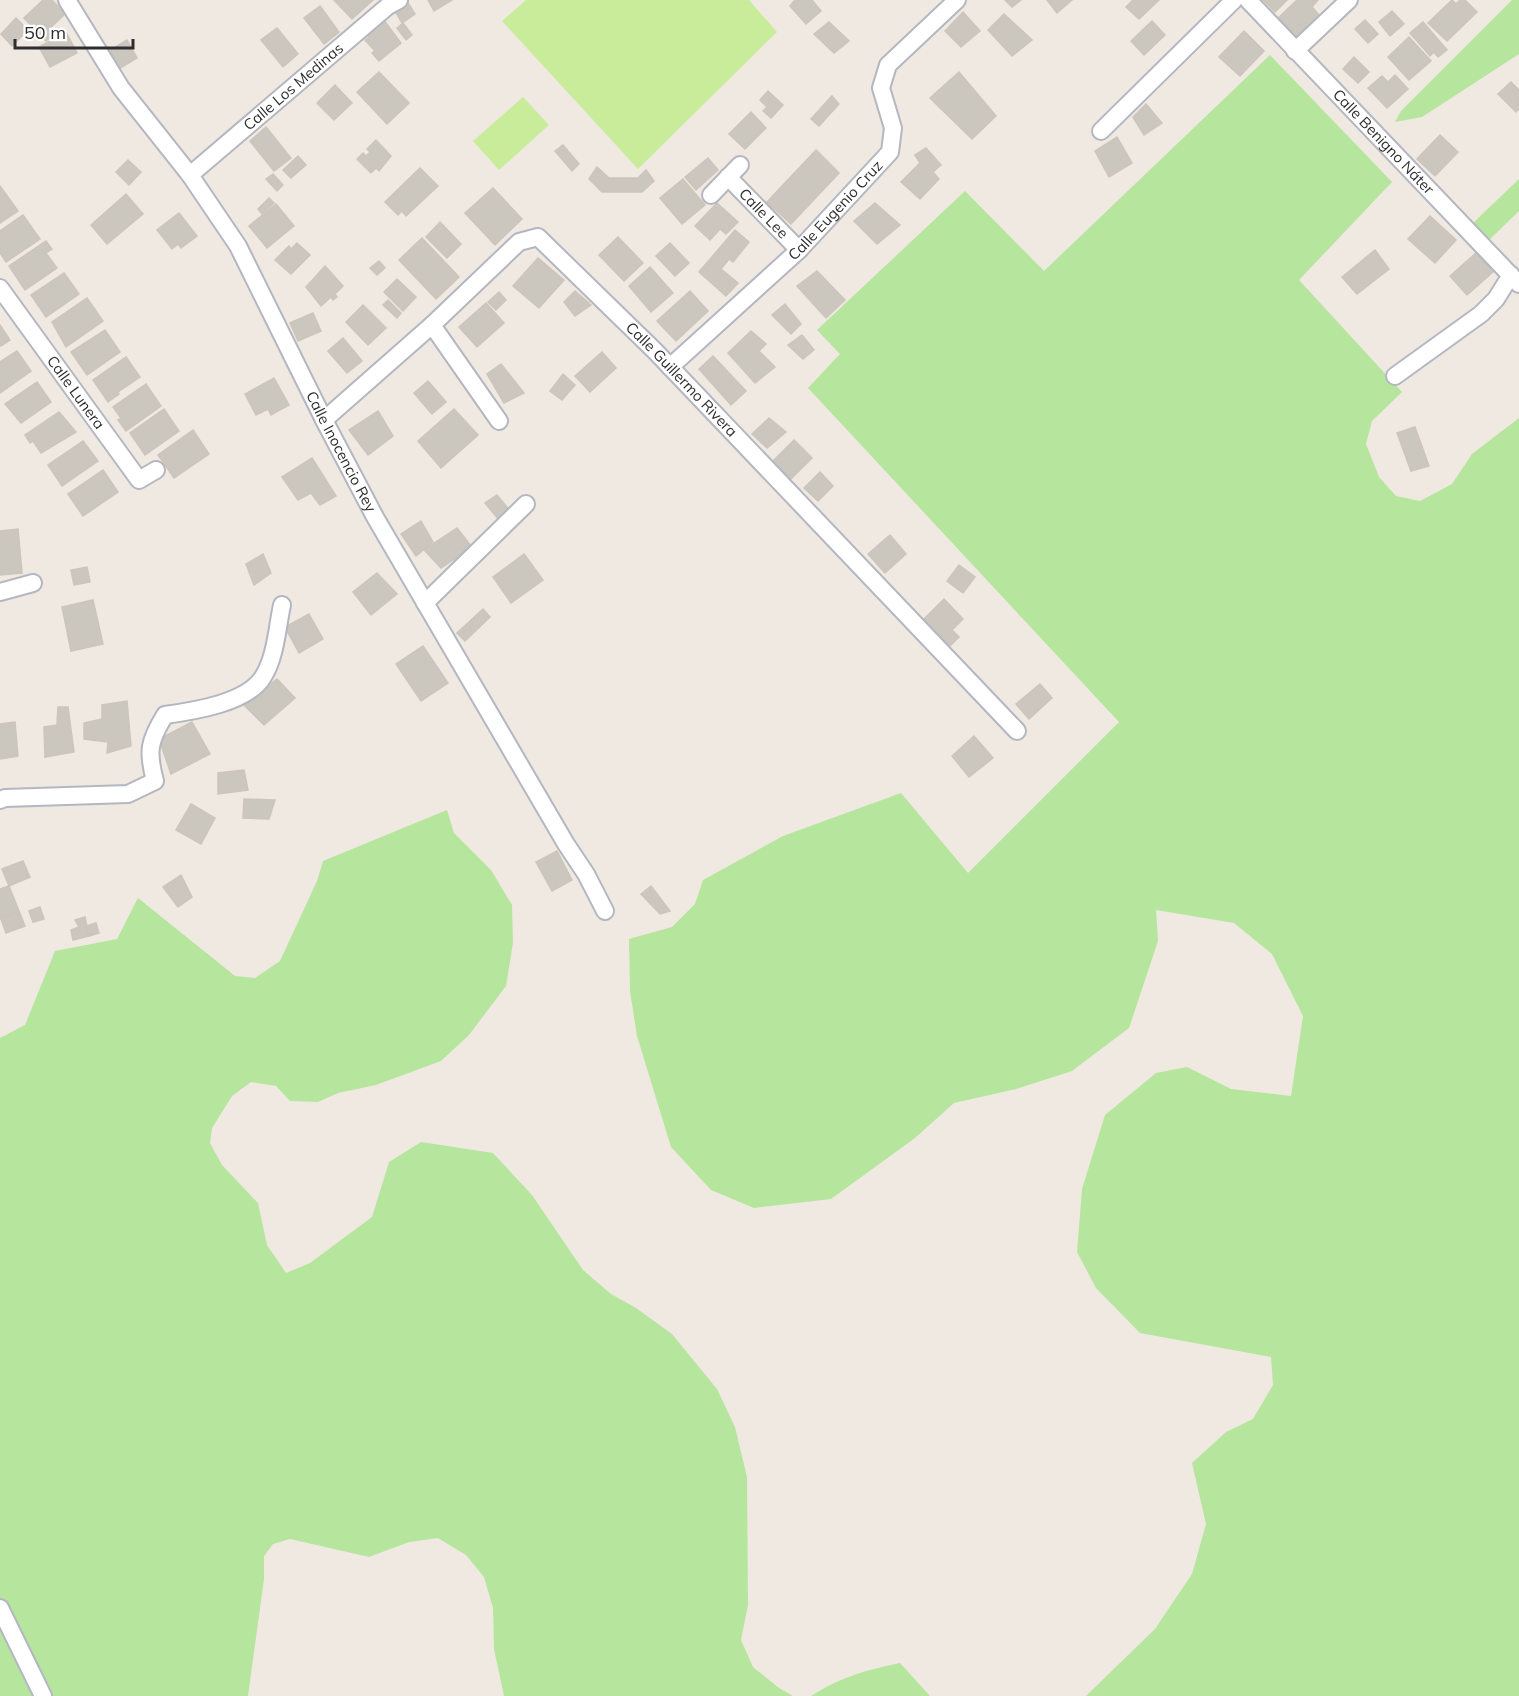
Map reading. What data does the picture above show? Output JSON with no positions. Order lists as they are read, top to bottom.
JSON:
{
  "streets": {
    "street": [
      "Calle Los Medinas",
      "Calle Benigno Náter",
      "Calle Eugenio Cruz",
      "Calle Lee",
      "Calle Guillermo Rivera",
      "Calle Lunera",
      "Calle Inocencio Rey"
    ]
  },
  "crossings": [
    ["Calle Los Medinas", "Calle Inocencio Rey"],
    ["Calle Eugenio Cruz", "Calle Lee"],
    ["Calle Eugenio Cruz", "Calle Guillermo Rivera"],
    ["Calle Guillermo Rivera", "Calle Inocencio Rey"]
  ],
  "scale_bar": "50 m"
}
